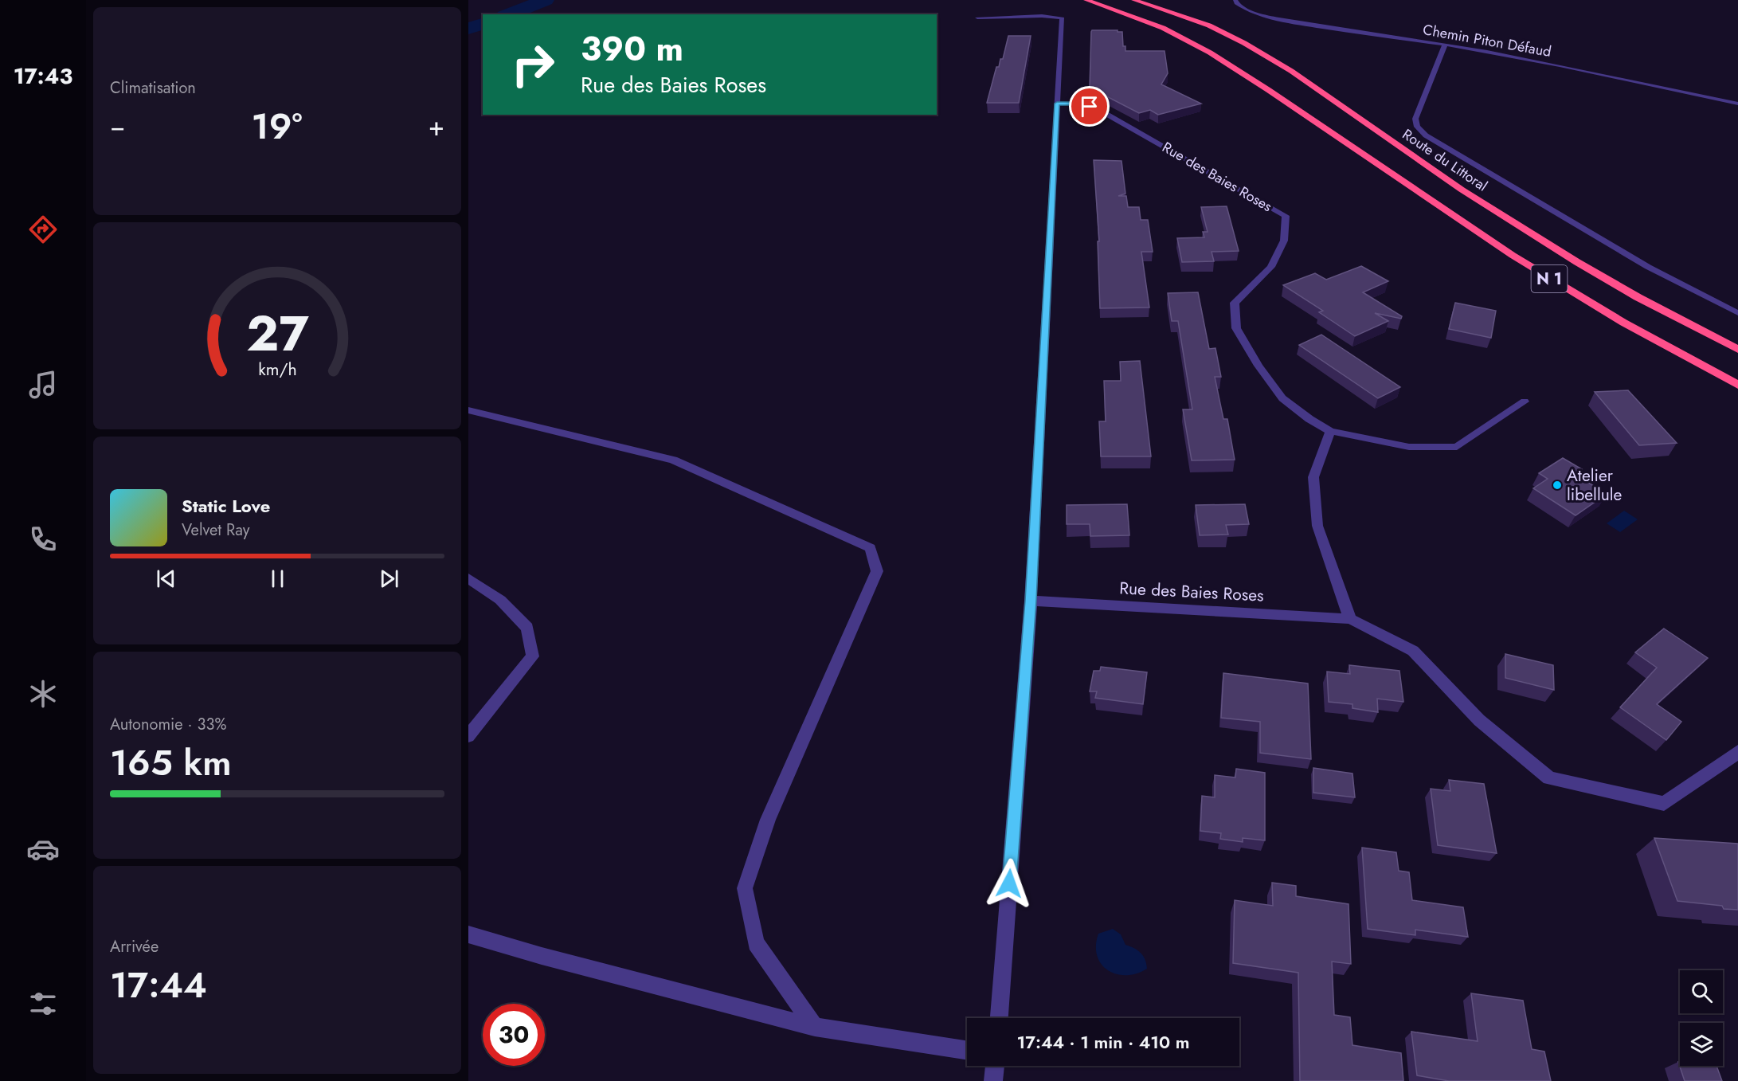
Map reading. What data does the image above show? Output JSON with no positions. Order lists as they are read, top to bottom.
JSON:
{
  "streets": {
    "highway": ["Route du Littoral", "N 1"],
    "street": ["Chemin Piton Défaud", "Rue des Baies Roses"]
  },
  "places": ["Atelier libellule"],
  "page": {
    "tabs": "17:43",
    "tile": [
      "Climatisation",
      ["Autonomie · 33%", "165 km"],
      ["Arrivée", "17:44"]
    ],
    "turn": ["390 m", "Rue des Baies Roses"],
    "heat": ["−", "19°", "+"],
    "song": ["Static Love", "Velvet Ray"],
    "limit": "30",
    "trip": "17:44 · 1 min · 410 m",
    "gauge": ["27", "km/h"]
  }
}
